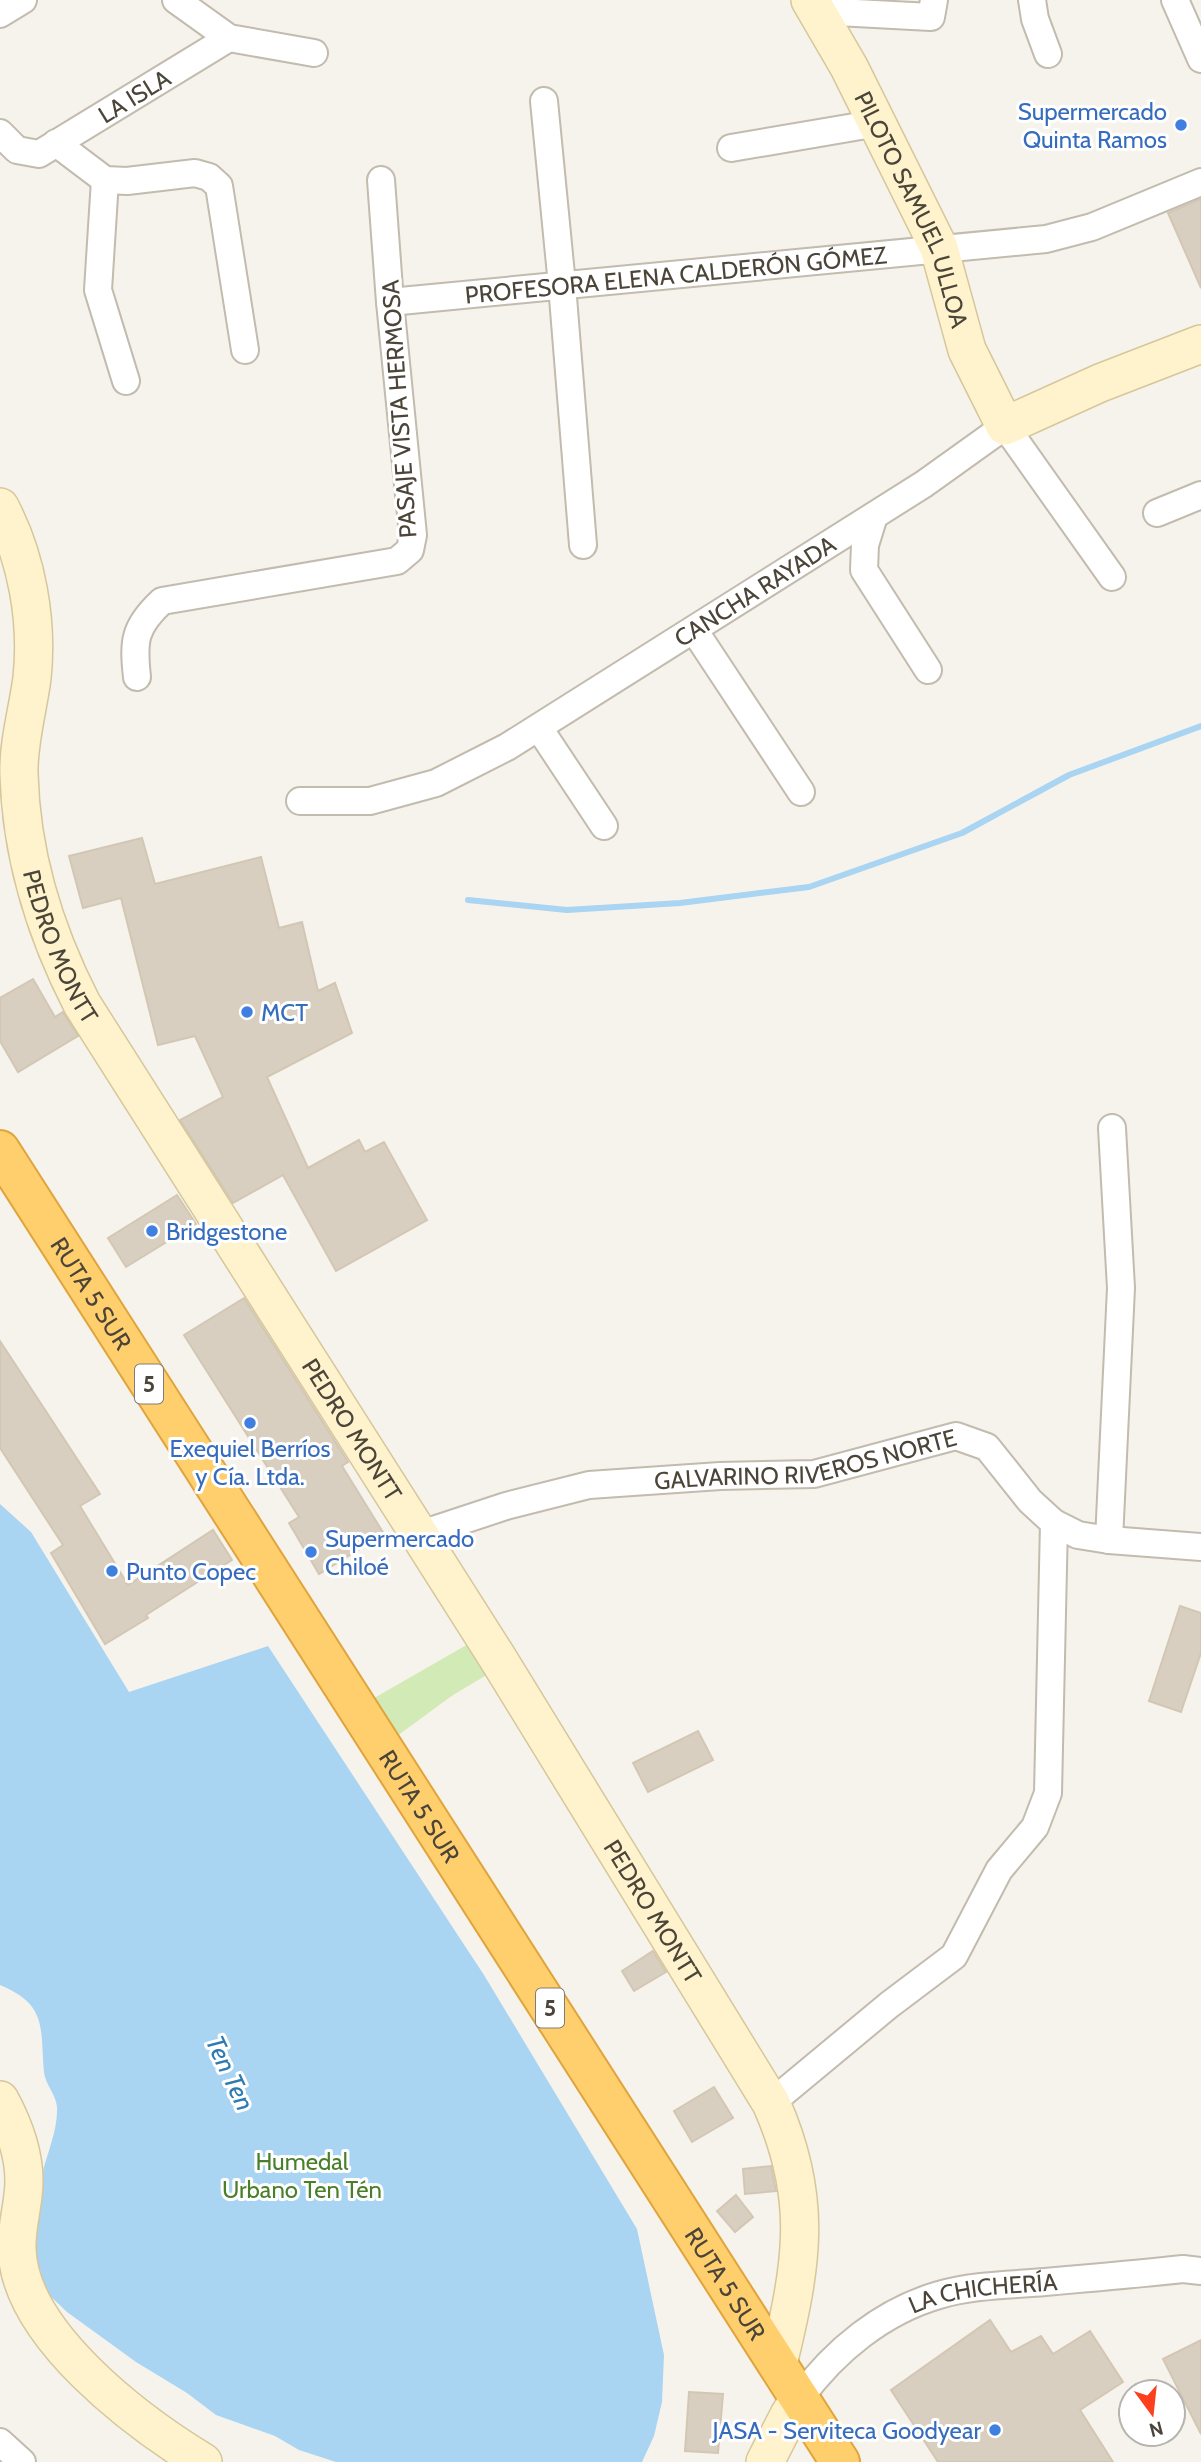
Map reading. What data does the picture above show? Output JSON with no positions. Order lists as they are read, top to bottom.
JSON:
{
  "streets": {
    "highway": ["RUTA 5 SUR", "5"],
    "street": [
      "LA ISLA",
      "PILOTO SAMUEL ULLOA",
      "PROFESORA ELENA CALDERÓN GÓMEZ",
      "PASAJE VISTA HERMOSA",
      "CANCHA RAYADA",
      "PEDRO MONTT",
      "GALVARINO RIVEROS NORTE",
      "LA CHICHERÍA"
    ]
  },
  "crossings": [
    ["PILOTO SAMUEL ULLOA", "PROFESORA ELENA CALDERÓN GÓMEZ"],
    ["PILOTO SAMUEL ULLOA", "CANCHA RAYADA"],
    ["PROFESORA ELENA CALDERÓN GÓMEZ", "PASAJE VISTA HERMOSA"],
    ["PEDRO MONTT", "RUTA 5 SUR"],
    ["PEDRO MONTT", "GALVARINO RIVEROS NORTE"],
    ["RUTA 5 SUR", "LA CHICHERÍA"]
  ],
  "water": ["Ten Ten"],
  "parks": ["Humedal Urbano Ten Tén"],
  "places": [
    "Supermercado Quinta Ramos",
    "MCT",
    "Bridgestone",
    "Exequiel Berríos y Cía. Ltda.",
    "Supermercado Chiloé",
    "Punto Copec",
    "JASA - Serviteca Goodyear"
  ],
  "north": "bottom"
}
